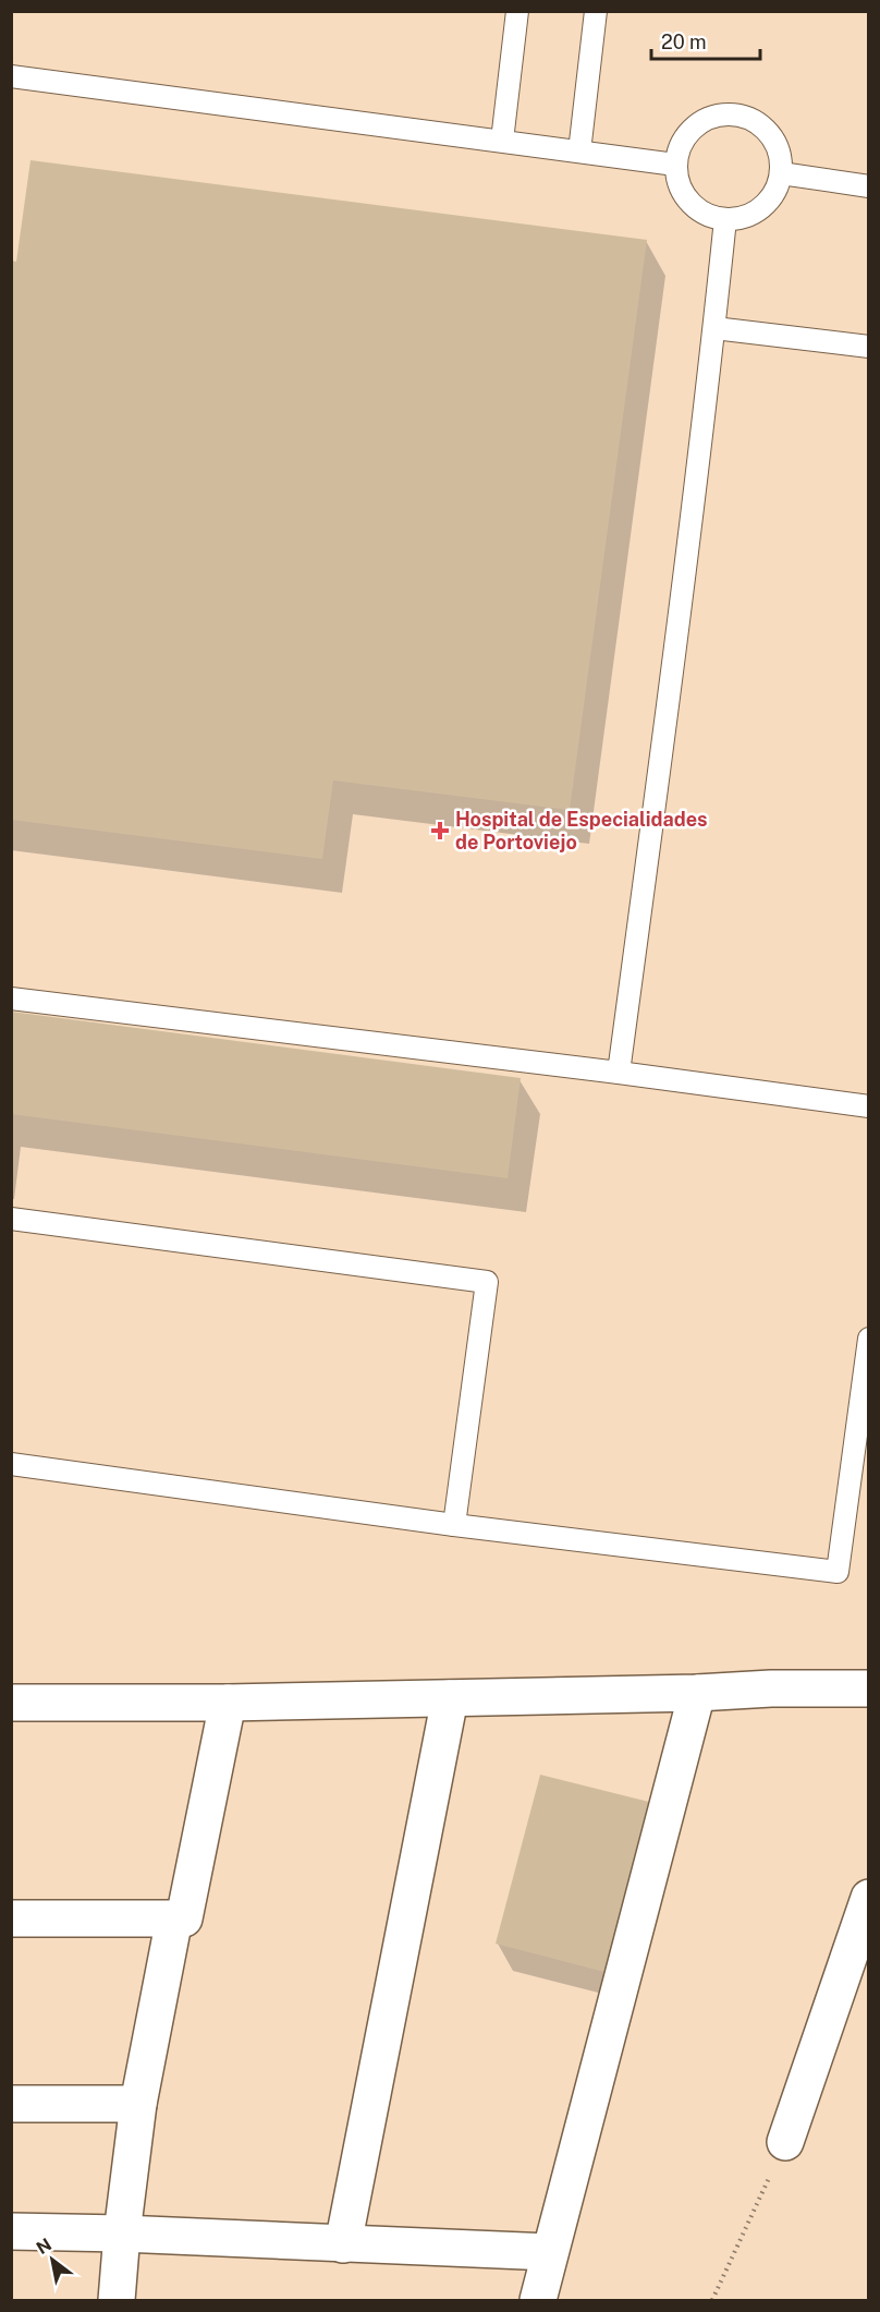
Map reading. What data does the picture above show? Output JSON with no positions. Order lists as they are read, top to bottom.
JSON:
{
  "places": {
    "health": ["Hospital de Especialidades de Portoviejo"]
  },
  "scale_bar": "20 m",
  "north": "top left"
}
